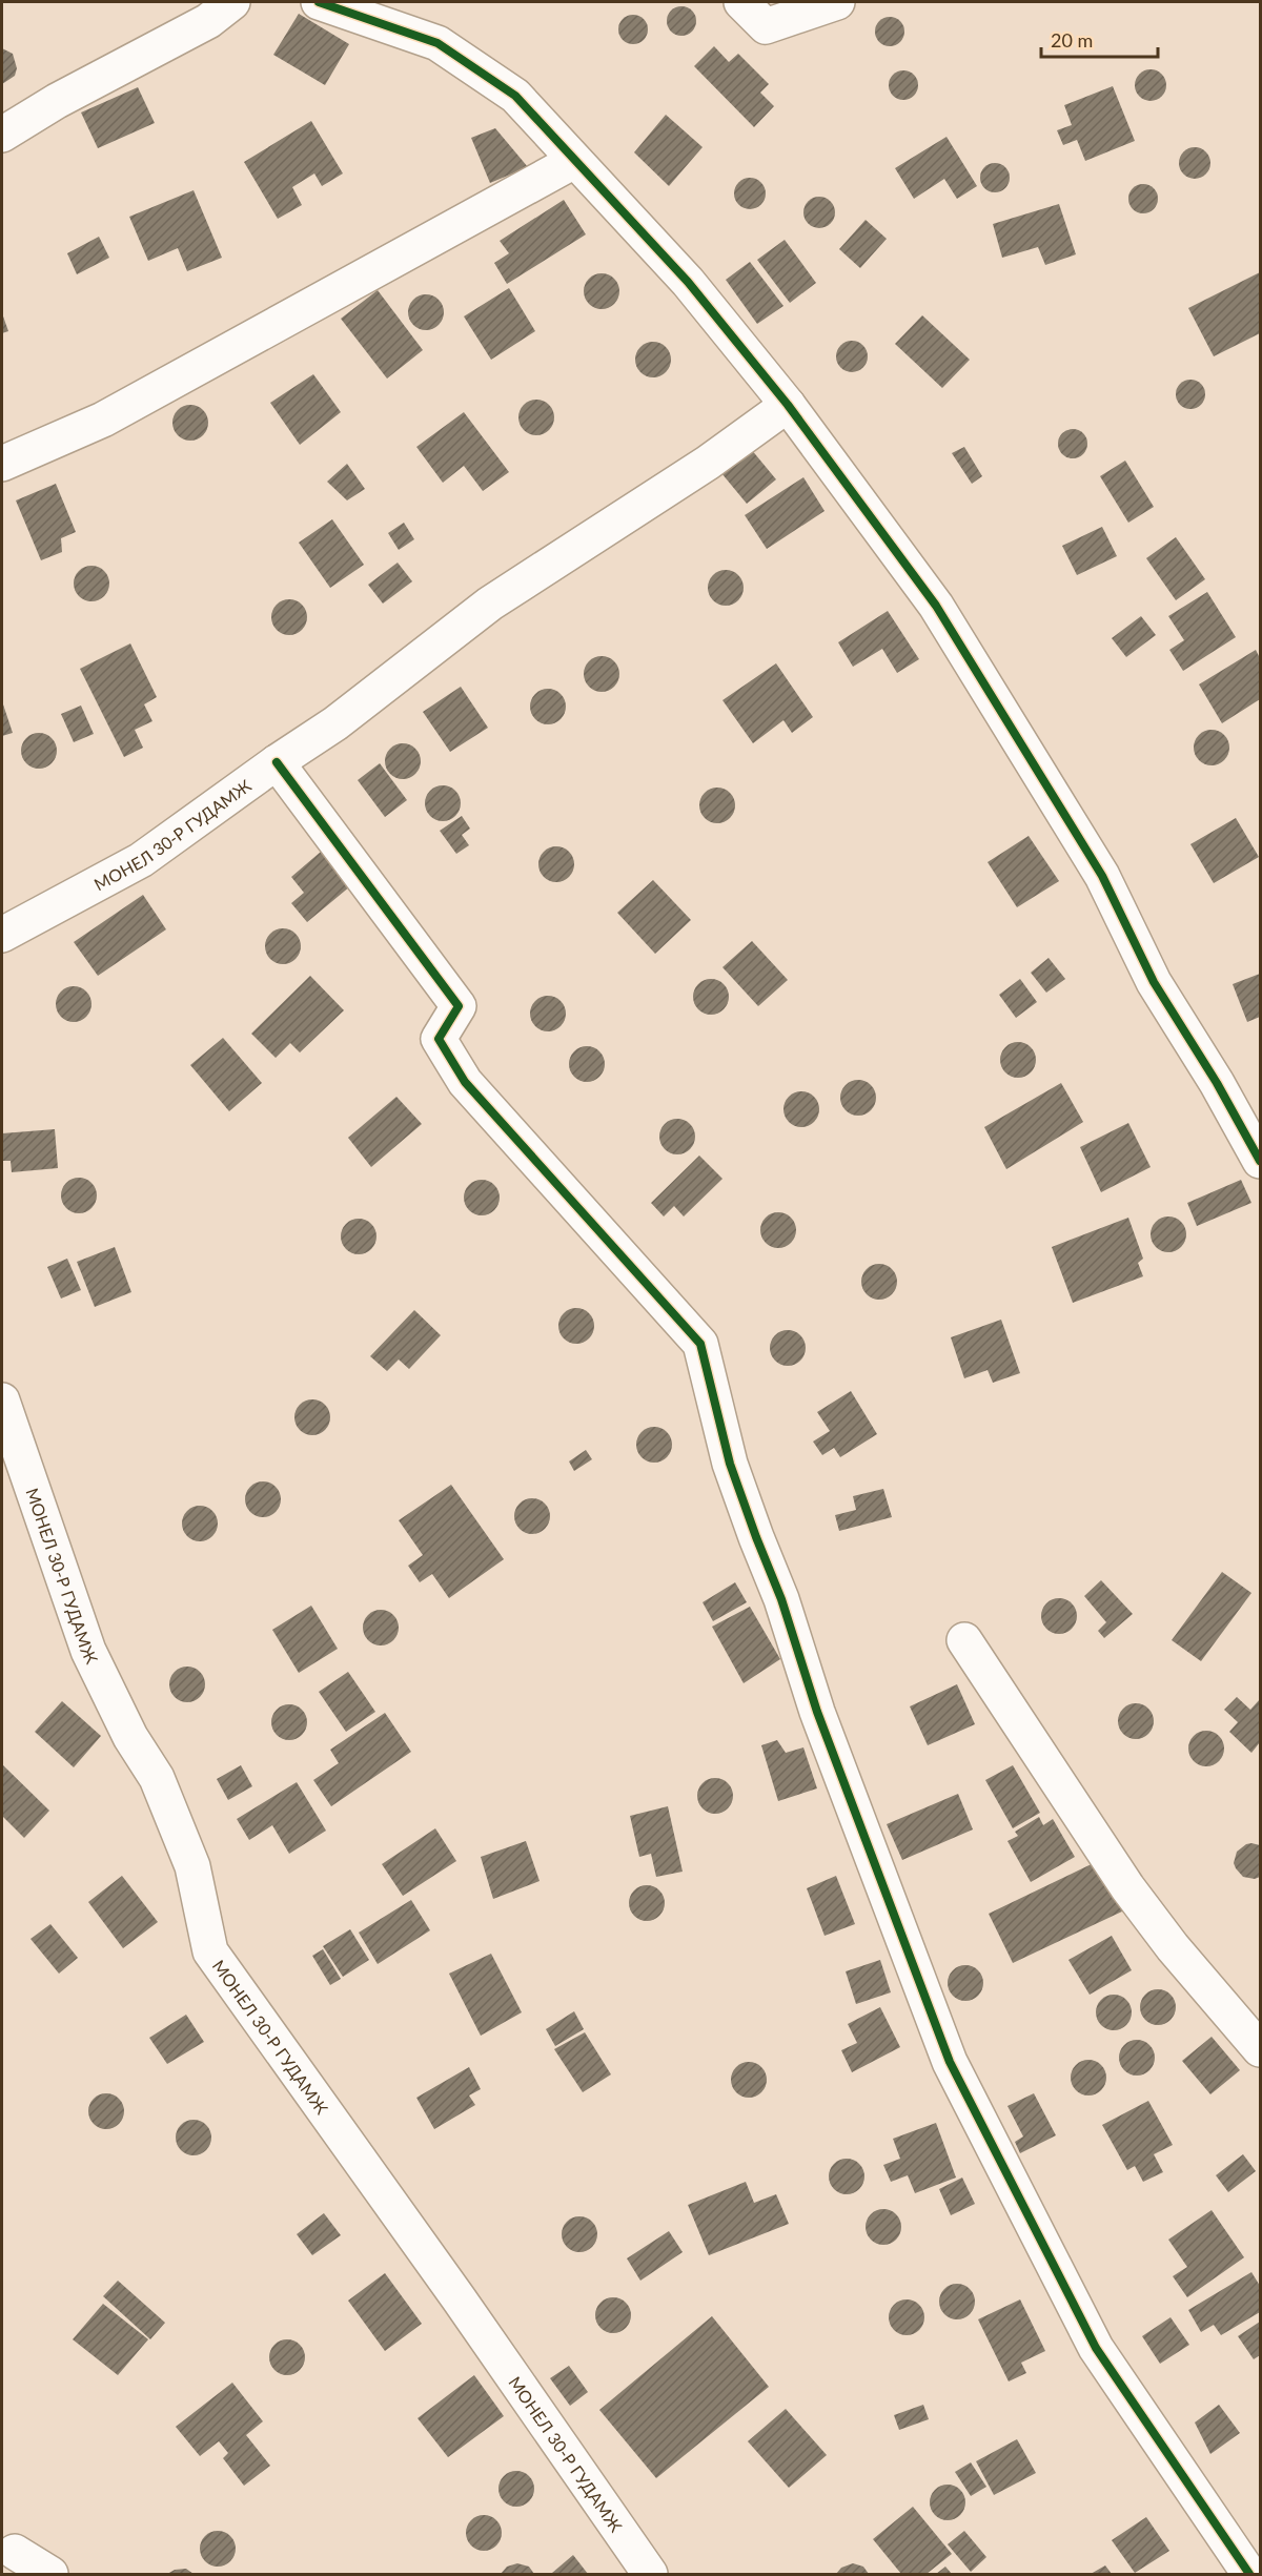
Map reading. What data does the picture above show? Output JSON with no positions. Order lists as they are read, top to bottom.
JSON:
{
  "streets": {
    "street": ["МОНЕЛ 30-Р ГУДАМЖ"]
  },
  "scale_bar": "20 m"
}
